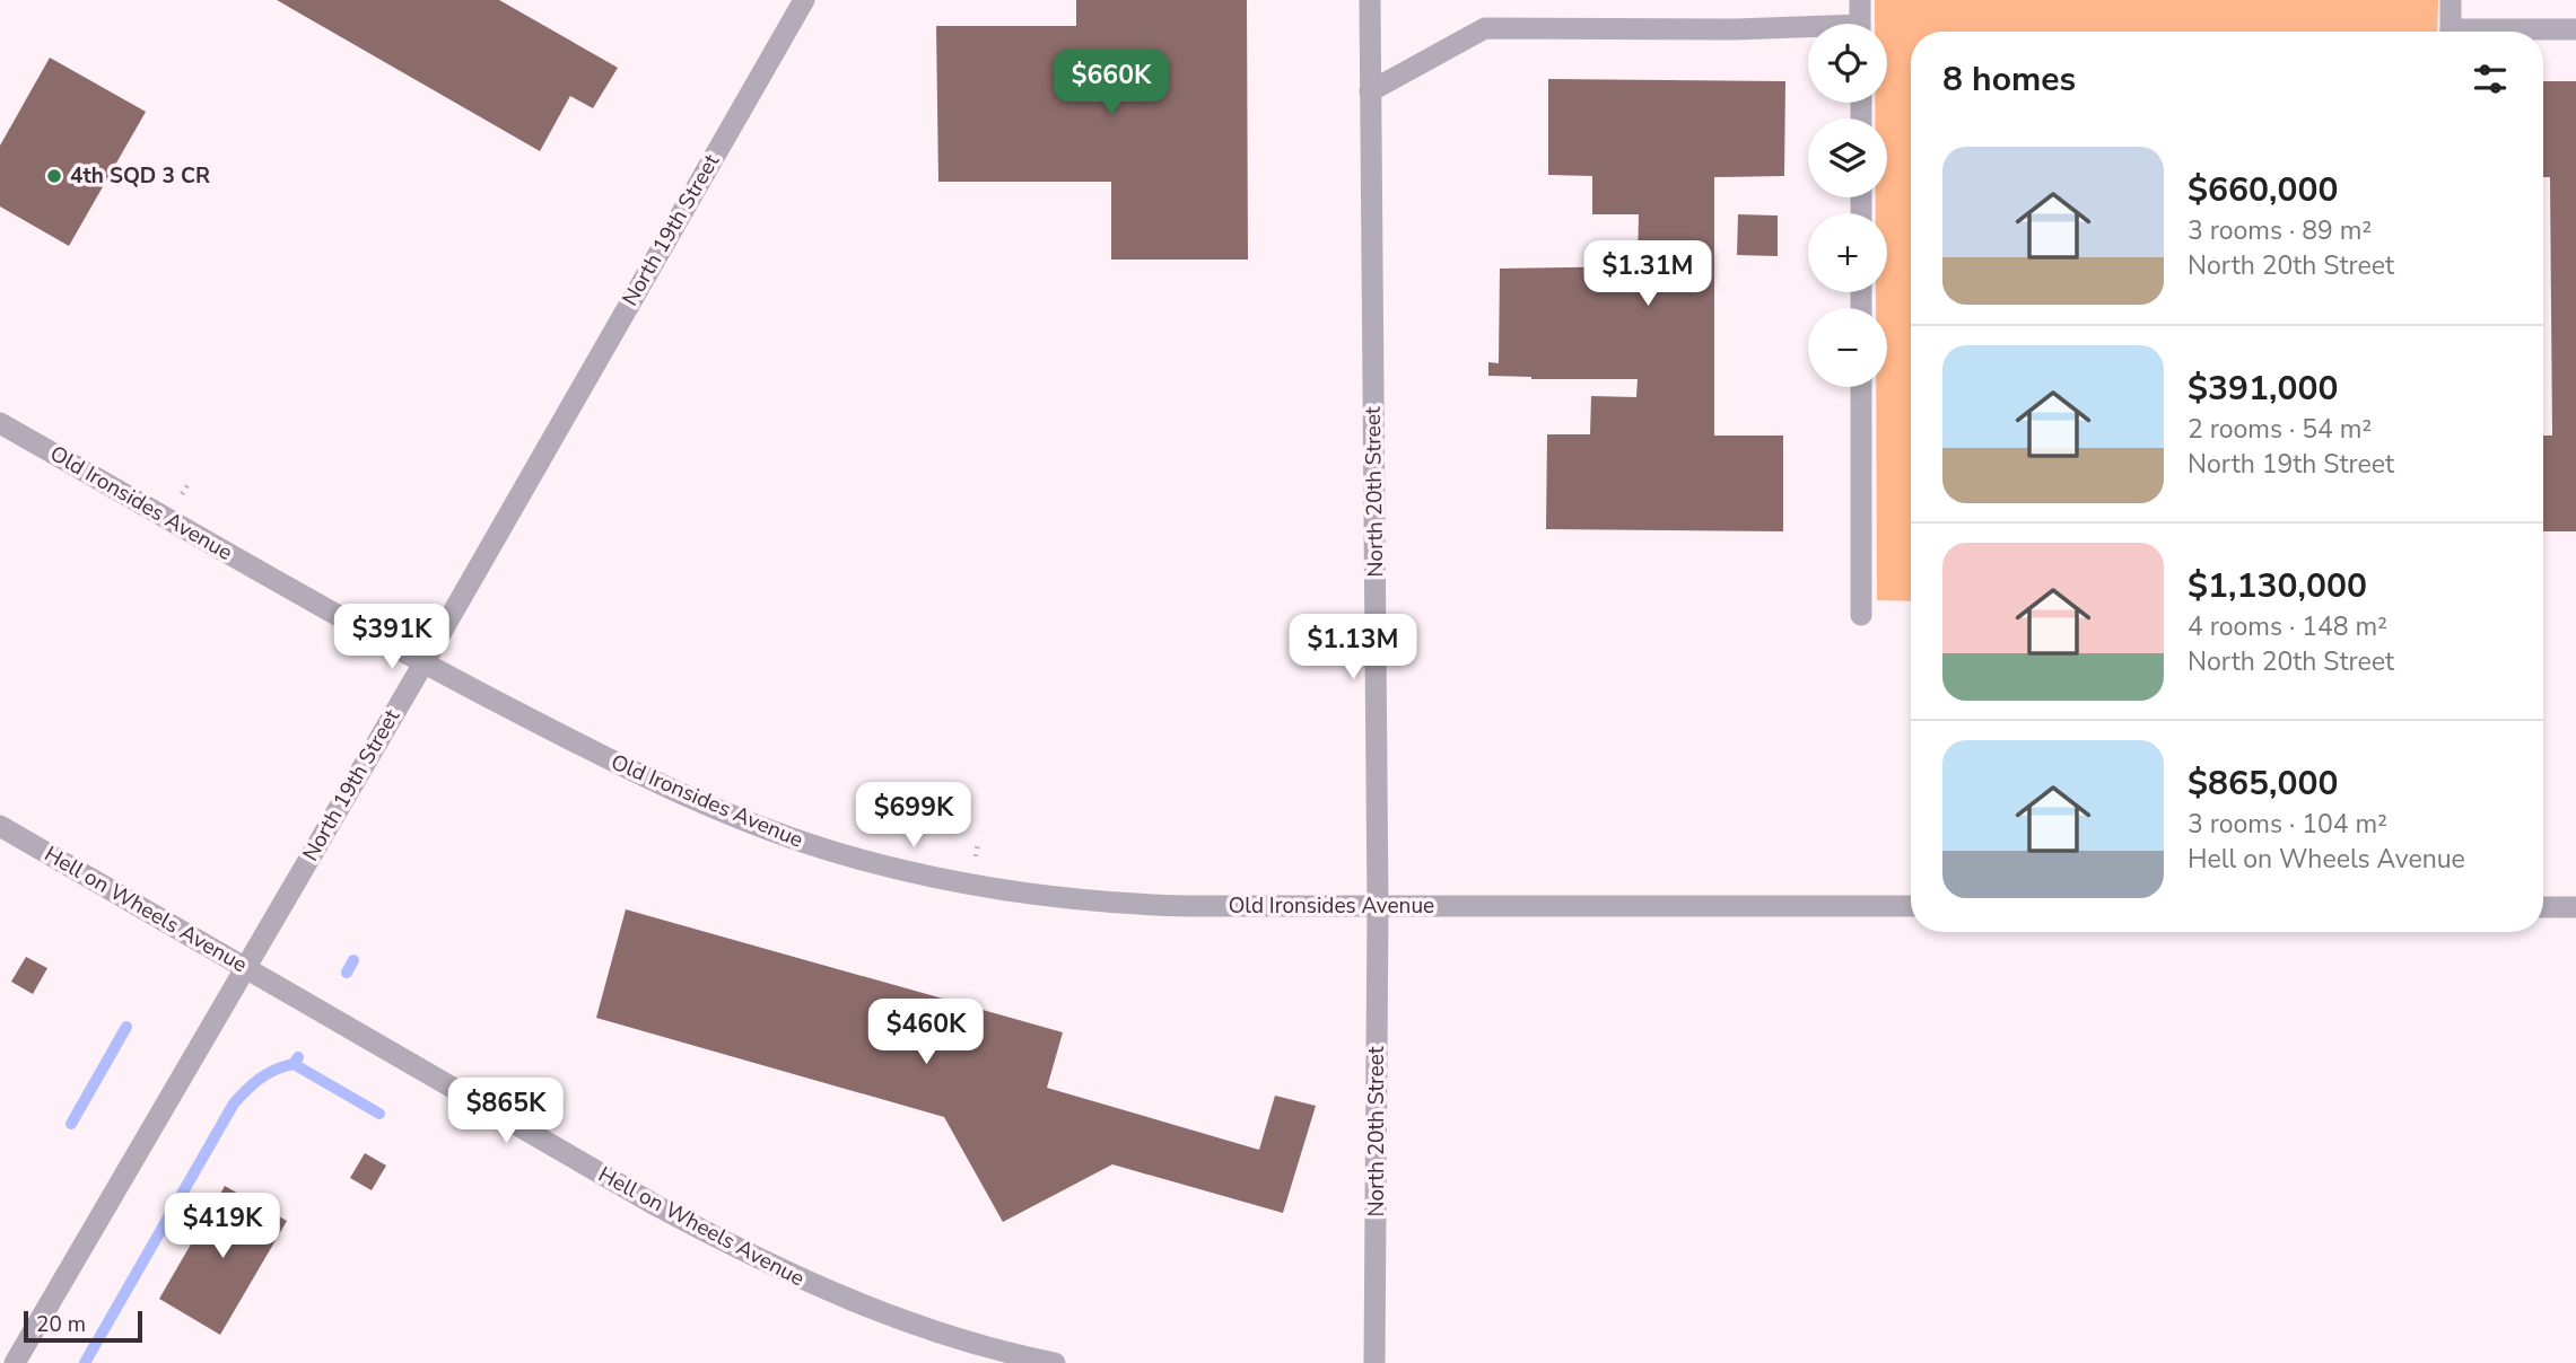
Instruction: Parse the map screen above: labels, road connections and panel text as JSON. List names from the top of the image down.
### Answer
{
  "streets": {
    "street": [
      "North 19th Street",
      "North 20th Street",
      "Old Ironsides Avenue",
      "Hell on Wheels Avenue"
    ]
  },
  "crossings": [
    ["North 19th Street", "Old Ironsides Avenue"],
    ["North 19th Street", "Hell on Wheels Avenue"],
    ["North 20th Street", "Old Ironsides Avenue"]
  ],
  "places": ["4th SQD 3 CR"],
  "scale_bar": "20 m",
  "page": {
    "map_buttons": ["+", "−"],
    "heading": "8 homes",
    "price": [
      "$660K",
      "$1.31M",
      "$391K",
      "$1.13M",
      "$699K",
      "$460K",
      "$865K",
      "$419K"
    ],
    "list": [
      {
        "name": "$660,000",
        "note": "3 rooms · 89 m² · North 20th Street"
      },
      {
        "name": "$391,000",
        "note": "2 rooms · 54 m² · North 19th Street"
      },
      {
        "name": "$1,130,000",
        "note": "4 rooms · 148 m² · North 20th Street"
      },
      {
        "name": "$865,000",
        "note": "3 rooms · 104 m² · Hell on Wheels Avenue"
      }
    ],
    "scale": "20 m"
  }
}
